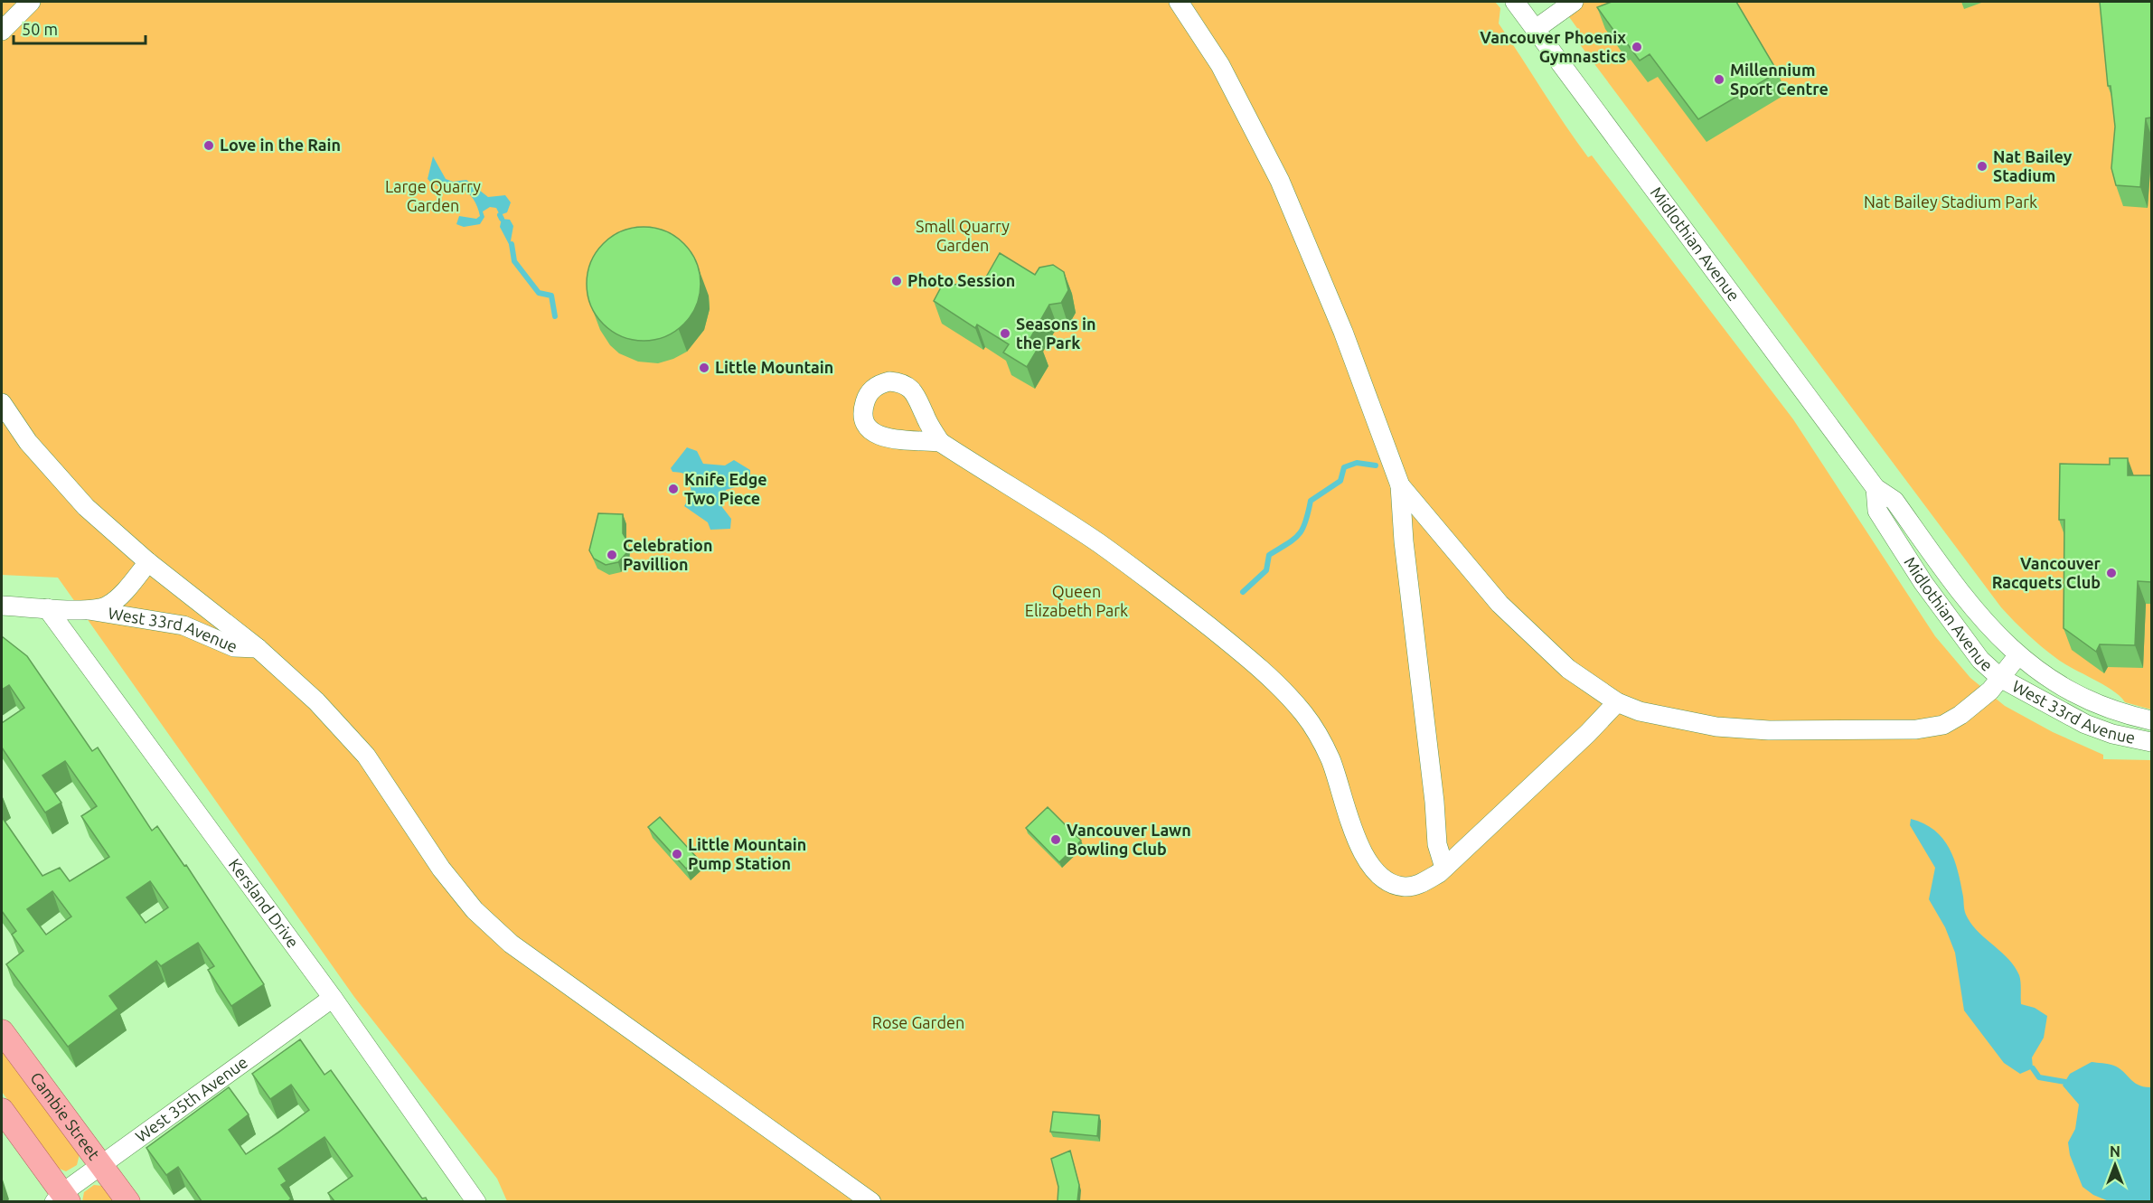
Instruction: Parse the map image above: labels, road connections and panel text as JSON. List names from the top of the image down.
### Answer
{
  "streets": {
    "main road": ["Cambie Street"],
    "street": [
      "Midlothian Avenue",
      "West 33rd Avenue",
      "Kersland Drive",
      "West 35th Avenue"
    ]
  },
  "crossings": [
    ["Midlothian Avenue", "West 33rd Avenue"],
    ["West 33rd Avenue", "Kersland Drive"],
    ["Kersland Drive", "West 35th Avenue"],
    ["West 35th Avenue", "Cambie Street"]
  ],
  "parks": [
    "Large Quarry Garden",
    "Nat Bailey Stadium Park",
    "Small Quarry Garden",
    "Queen Elizabeth Park",
    "Rose Garden"
  ],
  "places": [
    "Vancouver Phoenix Gymnastics",
    "Millennium Sport Centre",
    "Love in the Rain",
    "Nat Bailey Stadium",
    "Photo Session",
    "Seasons in the Park",
    "Little Mountain",
    "Knife Edge Two Piece",
    "Celebration Pavillion",
    "Vancouver Racquets Club",
    "Vancouver Lawn Bowling Club",
    "Little Mountain Pump Station"
  ],
  "scale_bar": "50 m",
  "north": "top"
}
